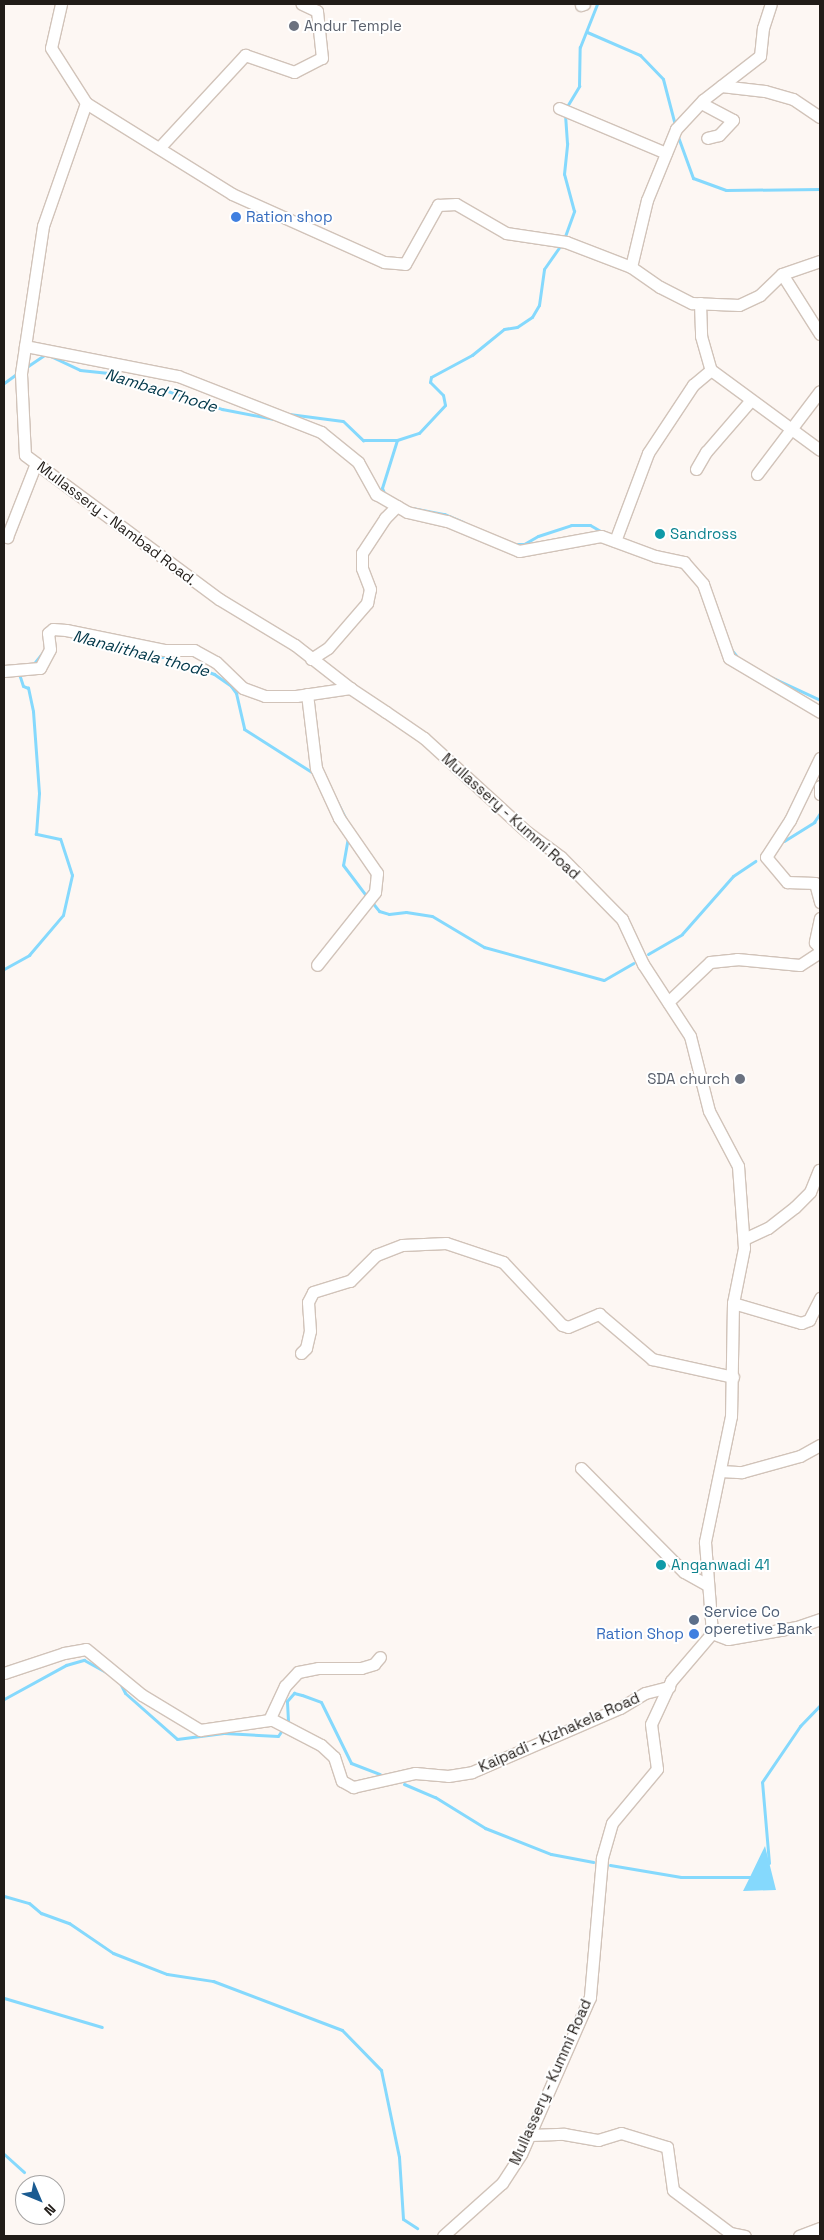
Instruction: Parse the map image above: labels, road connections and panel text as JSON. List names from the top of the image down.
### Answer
{
  "streets": {
    "street": ["Mullassery - Nambad Road.", "Mullassery - Kummi Road", "Kaipadi - Kizhakela Road"]
  },
  "crossings": [
    ["Mullassery - Nambad Road.", "Mullassery - Kummi Road"],
    ["Mullassery - Kummi Road", "Kaipadi - Kizhakela Road"]
  ],
  "water": ["Nambad Thode", "Manalithala thode"],
  "places": [
    "Andur Temple",
    "Ration shop",
    "Sandross",
    "SDA church",
    "Anganwadi 41",
    "Service Co operetive Bank",
    "Ration Shop"
  ],
  "north": "bottom right"
}
